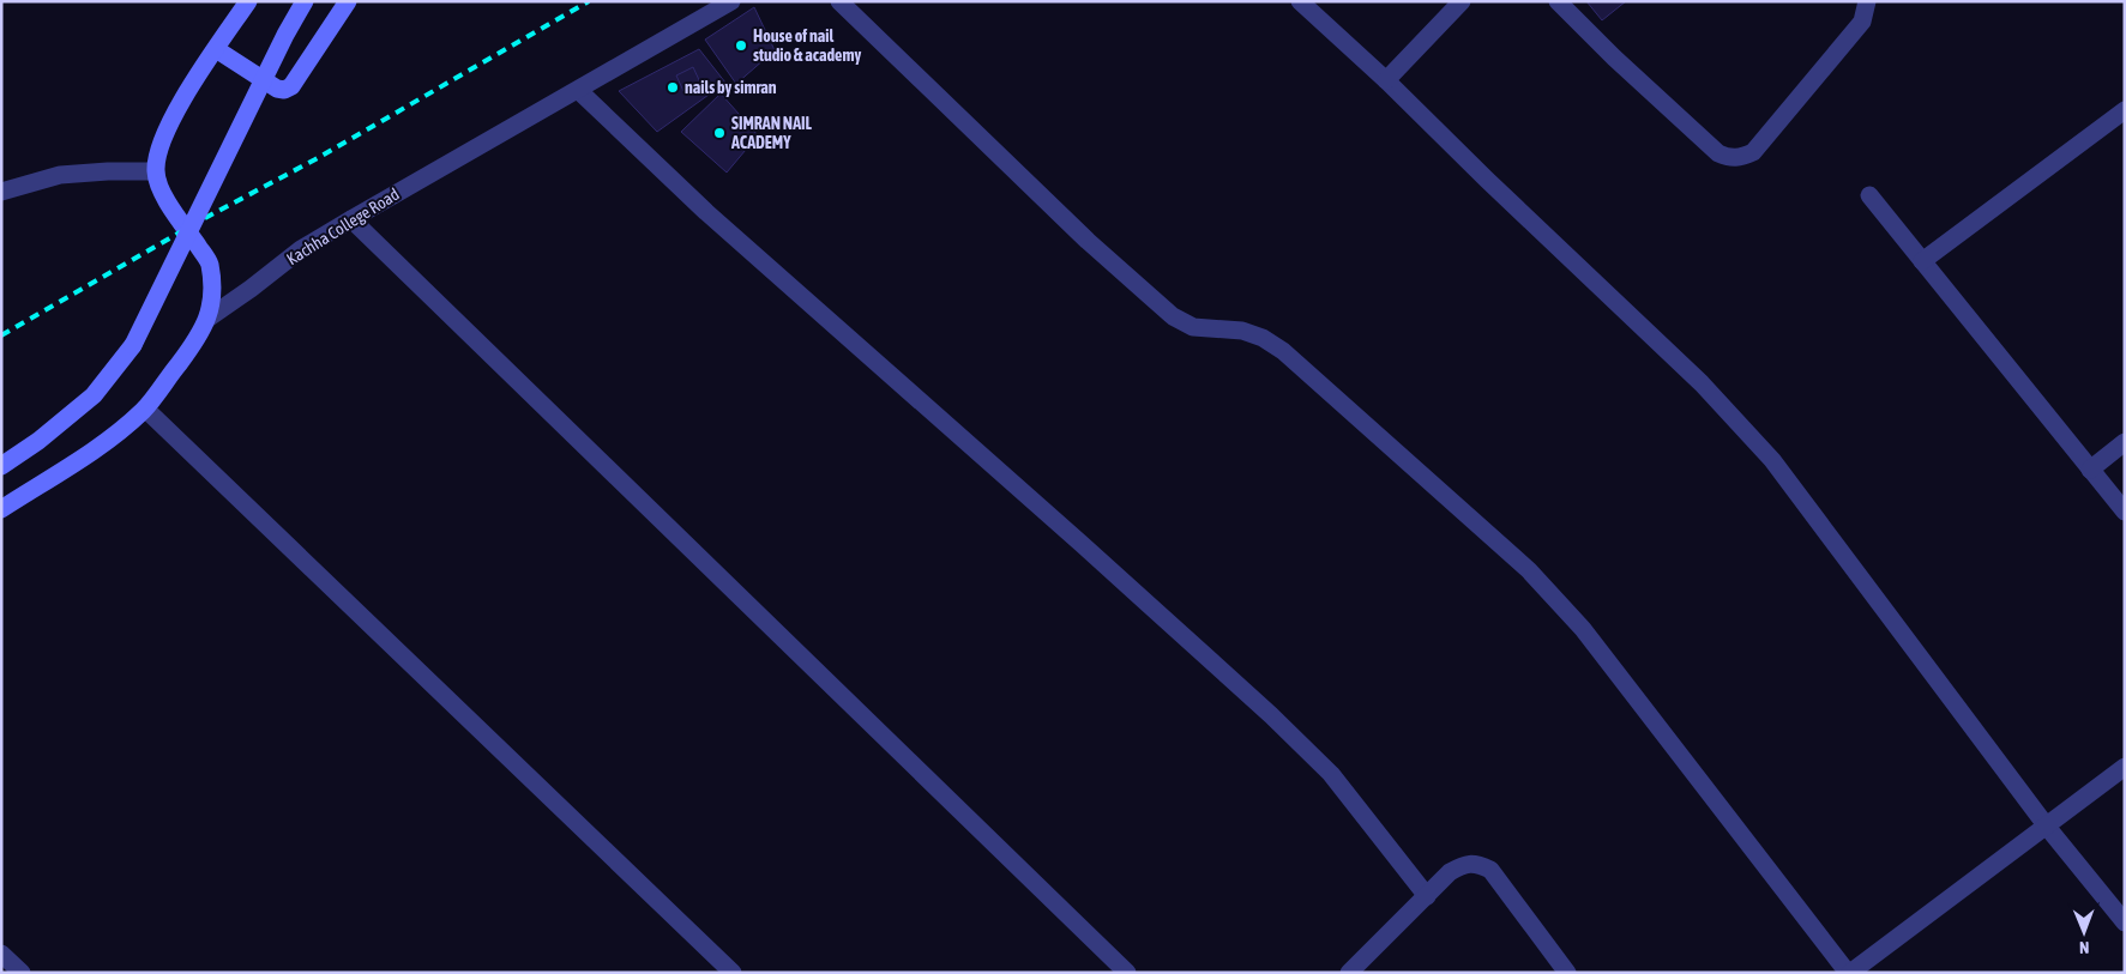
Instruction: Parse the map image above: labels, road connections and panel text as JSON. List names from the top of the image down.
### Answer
{
  "streets": {
    "street": ["Kachha College Road"]
  },
  "places": ["House of nail studio & academy", "nails by simran", "SIMRAN NAIL ACADEMY"],
  "north": "bottom"
}
